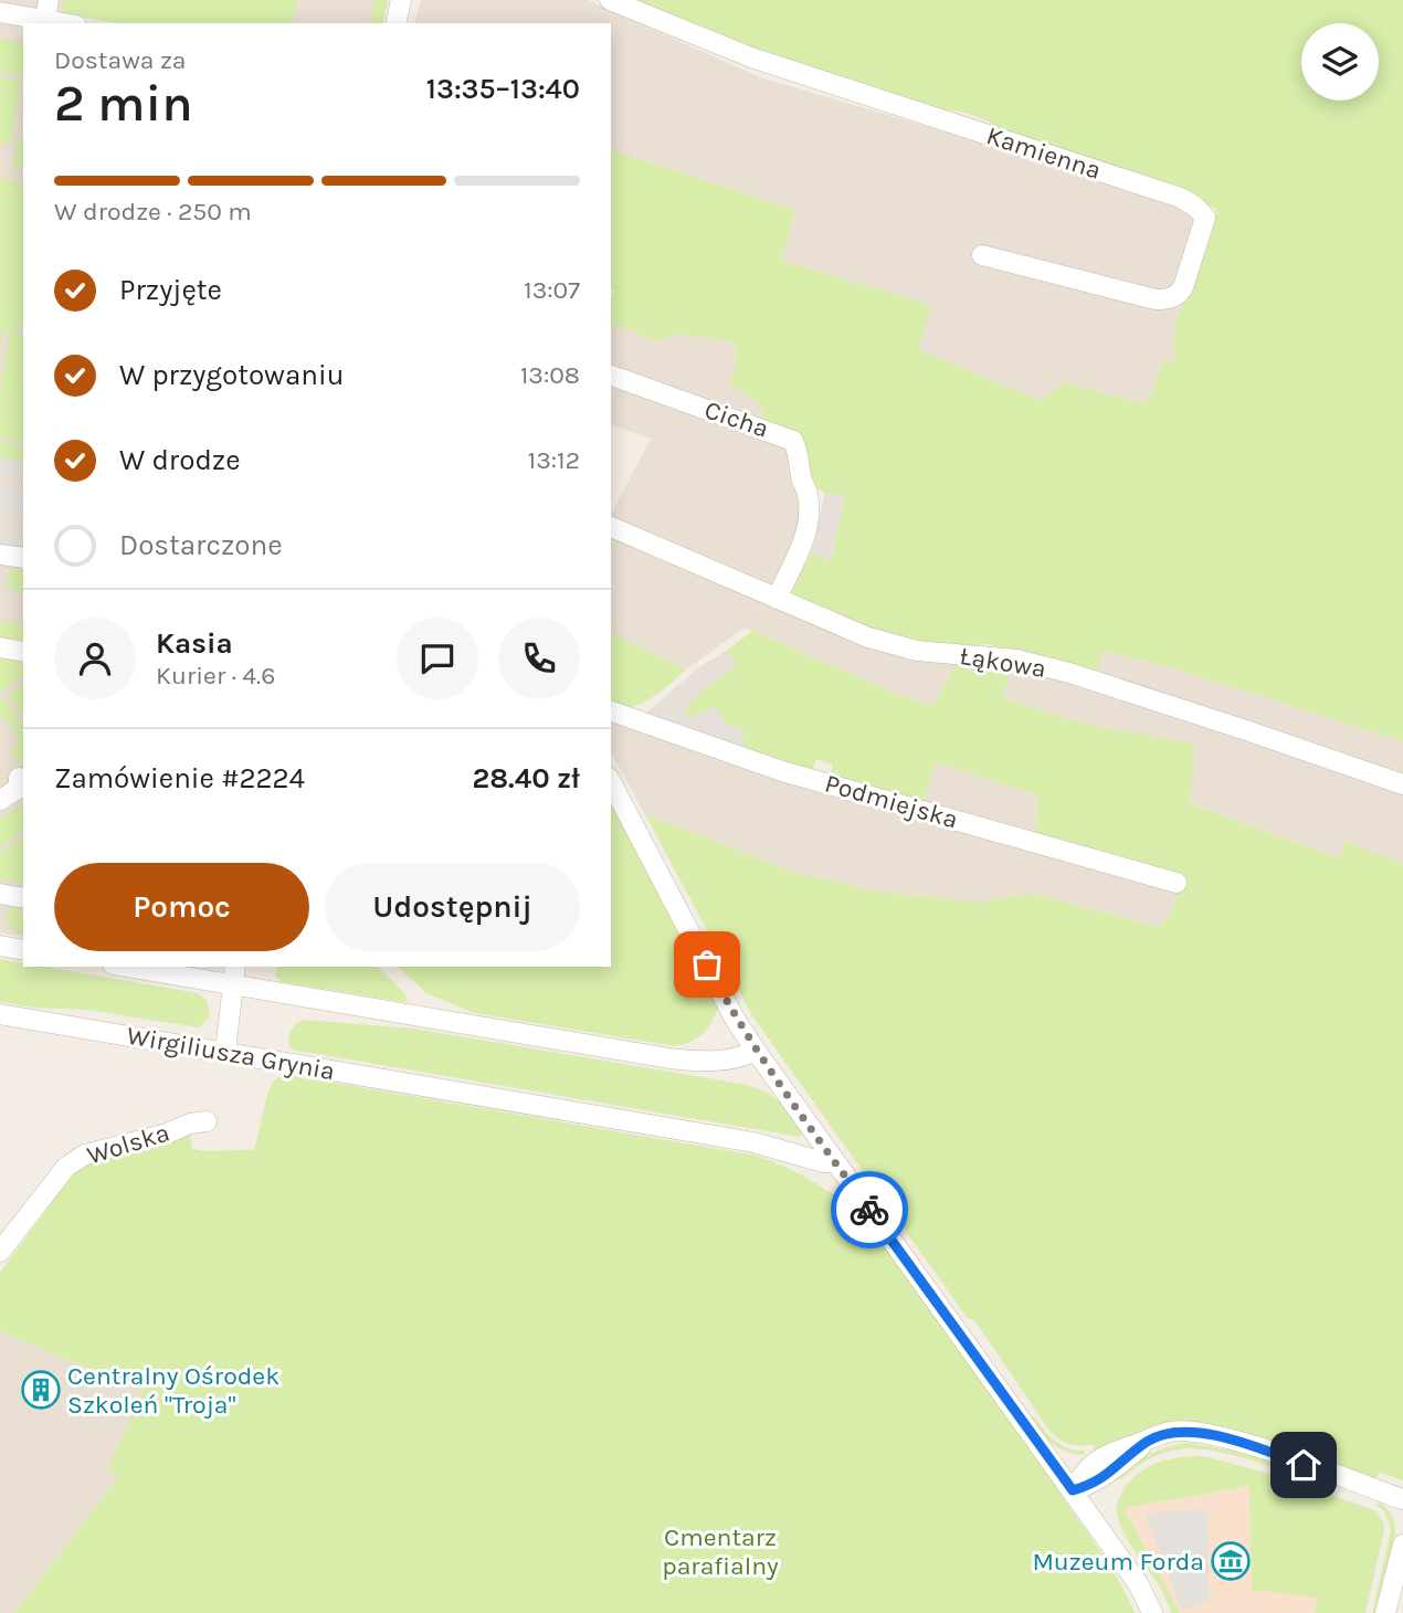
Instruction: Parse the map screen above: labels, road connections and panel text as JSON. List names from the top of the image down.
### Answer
{
  "streets": {
    "street": [
      "Kamienna",
      "Cicha",
      "Łąkowa",
      "Podmiejska",
      "Wirgiliusza Grynia",
      "Wolska"
    ]
  },
  "crossings": [
    ["Cicha", "Łąkowa"]
  ],
  "parks": ["Cmentarz parafialny"],
  "places": {
    "building": ["Centralny Ośrodek Szkoleń \"Troja\""],
    "museum": ["Muzeum Forda"]
  },
  "page": {
    "heading": ["2 min", "Dostawa za", "13:35–13:40"],
    "panel": [
      "Kasia",
      "Kurier · 4.6",
      "Zamówienie #2224",
      "28.40 zł"
    ],
    "bar": "W drodze · 250 m",
    "list": [
      ["Przyjęte", "13:07"],
      ["W przygotowaniu", "13:08"],
      ["W drodze", "13:12"],
      "Dostarczone"
    ],
    "buttons": ["Pomoc", "Udostępnij"]
  }
}
